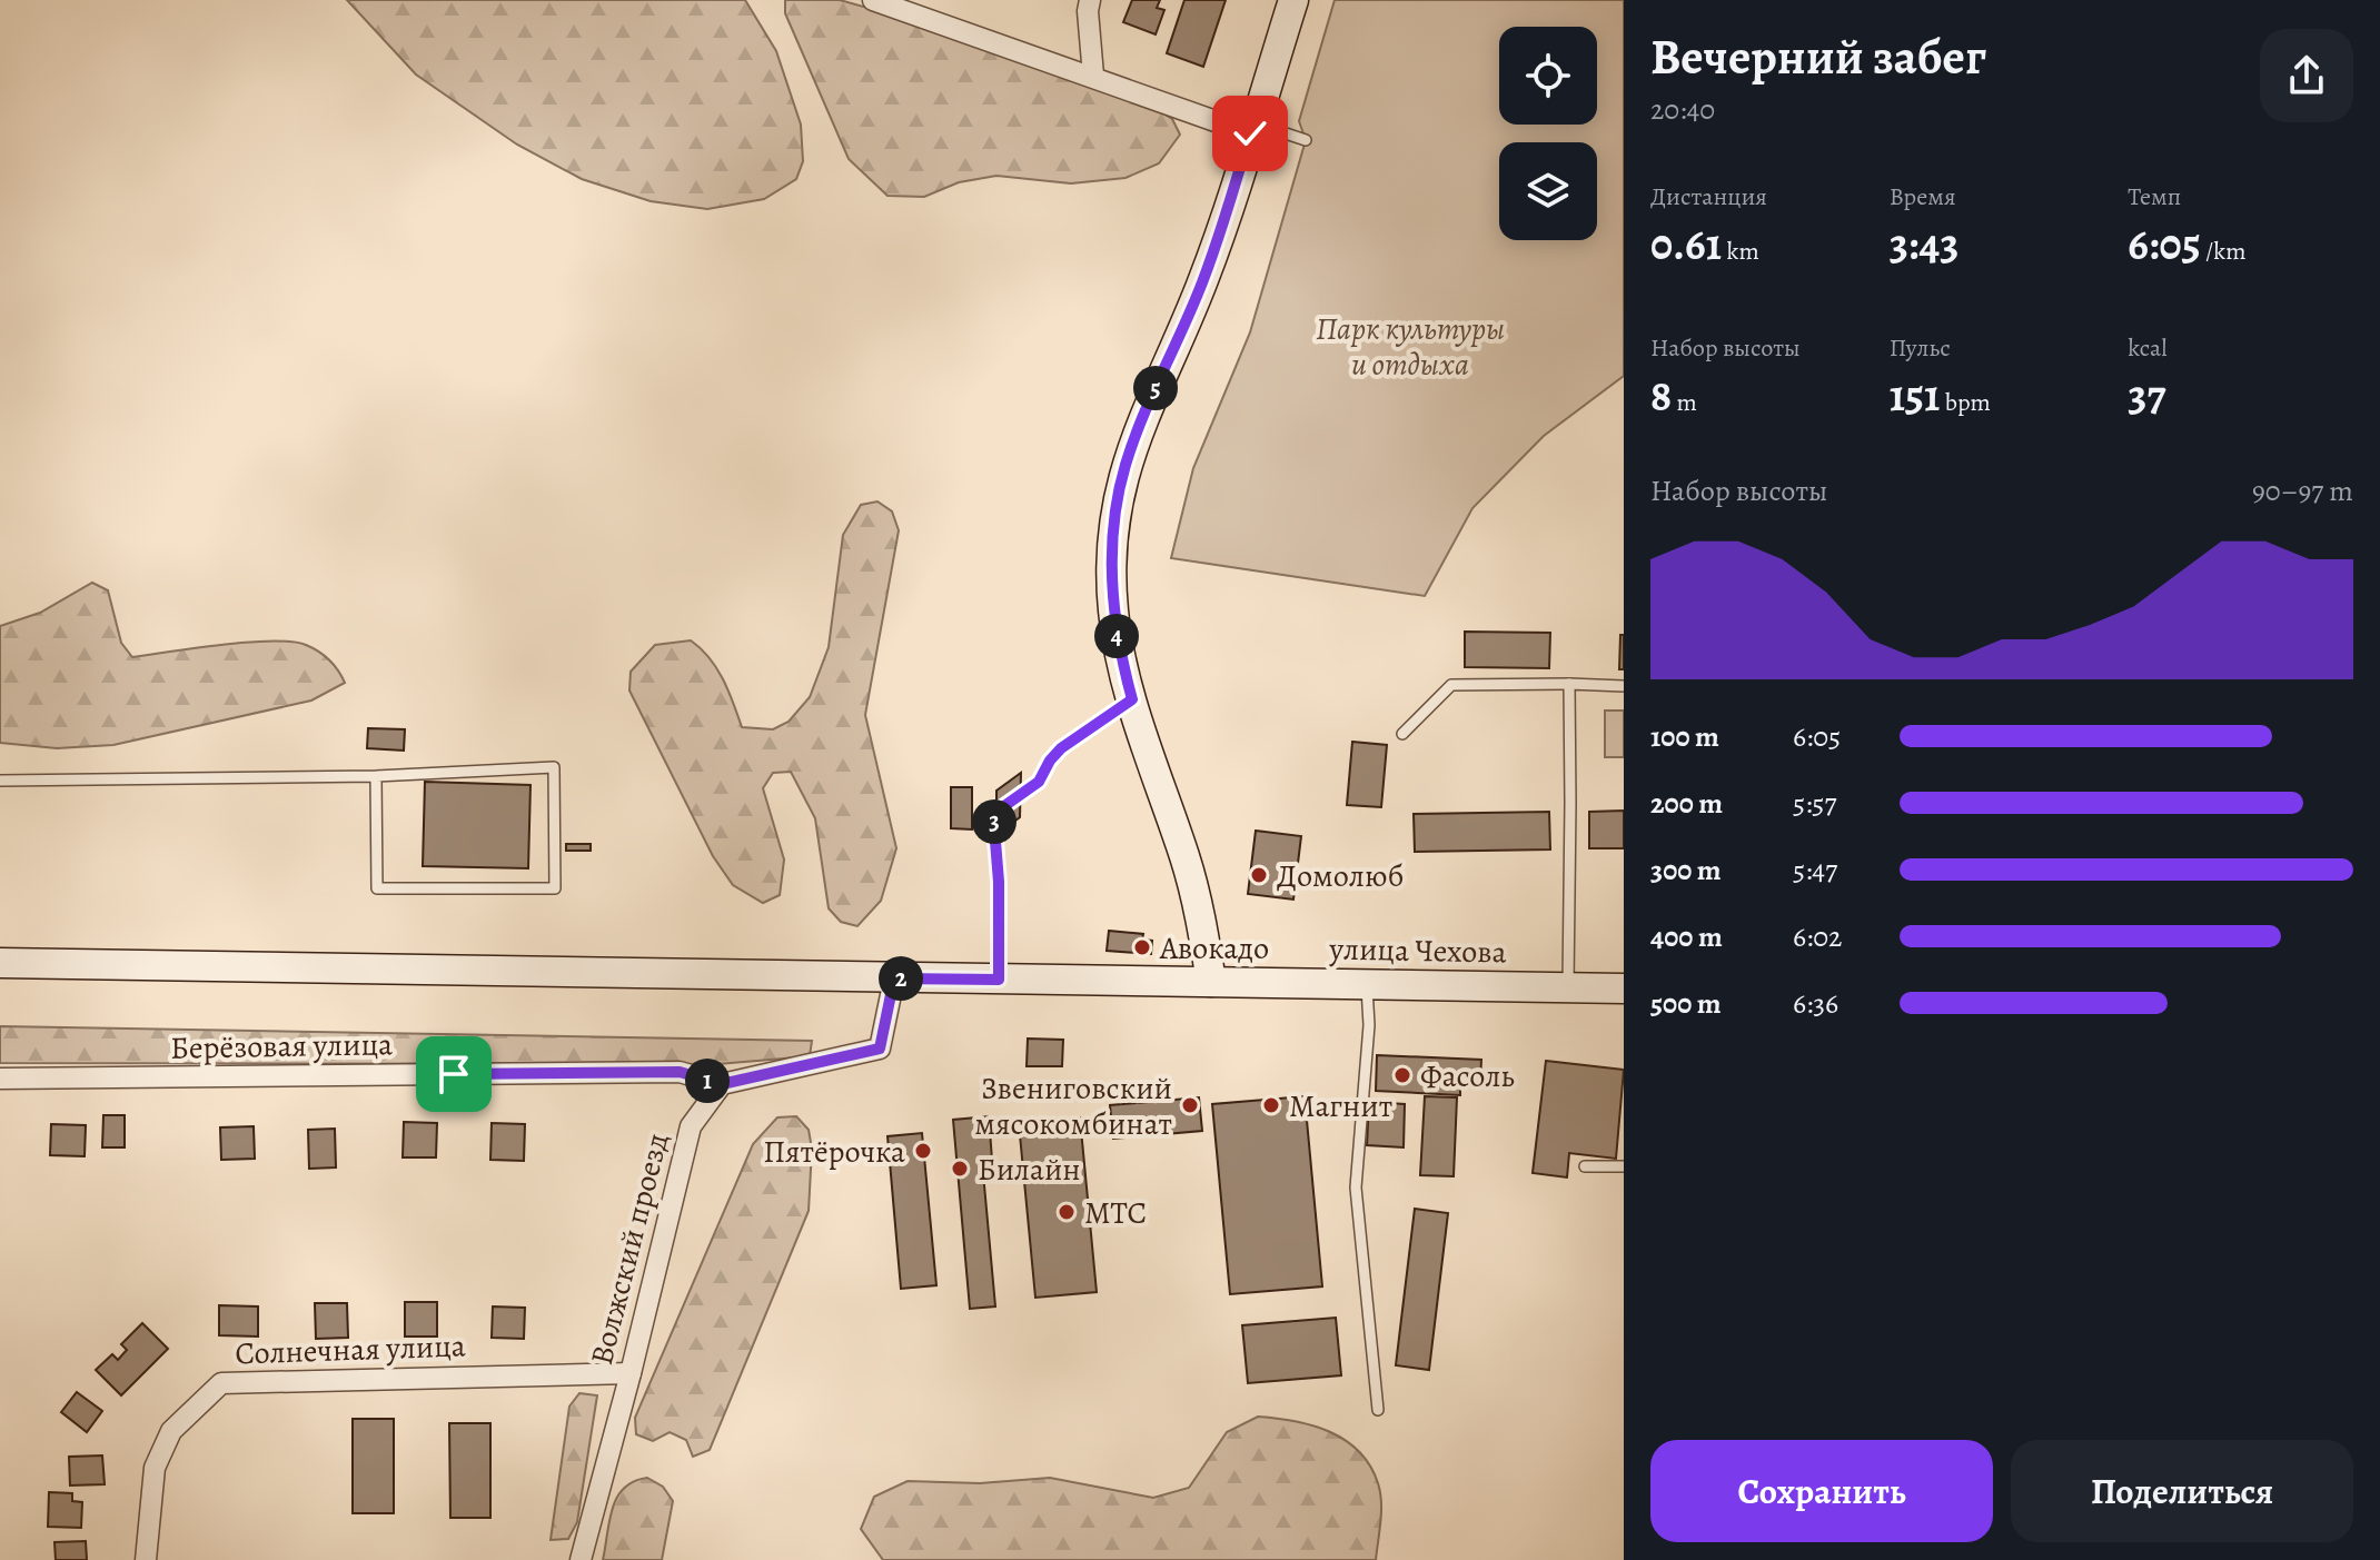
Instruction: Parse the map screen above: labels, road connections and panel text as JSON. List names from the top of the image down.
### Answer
{
  "streets": {
    "street": [
      "улица Чехова",
      "Берёзовая улица",
      "Волжский проезд",
      "Солнечная улица"
    ]
  },
  "crossings": [
    ["Берёзовая улица", "Волжский проезд"],
    ["Волжский проезд", "Солнечная улица"]
  ],
  "parks": ["Парк культуры и отдыха"],
  "places": [
    "Домолюб",
    "Авокадо",
    "Фасоль",
    "Звениговский мясокомбинат",
    "Магнит",
    "Пятёрочка",
    "Билайн",
    "МТС"
  ],
  "page": {
    "heading": ["Вечерний забег", "20:40"],
    "stats": [
      ["Дистанция", "0.61 km"],
      ["Время", "3:43"],
      ["Темп", "6:05 /km"],
      ["Набор высоты", "8 m"],
      ["Пульс", "151 bpm"],
      ["kcal", "37"]
    ],
    "pins": [
      "5",
      "4",
      "3",
      "2",
      "1"
    ],
    "chart": ["Набор высоты", "90–97 m"],
    "list": [
      {
        "name": "100 m",
        "note": "6:05"
      },
      {
        "name": "200 m",
        "note": "5:57"
      },
      {
        "name": "300 m",
        "note": "5:47"
      },
      {
        "name": "400 m",
        "note": "6:02"
      },
      {
        "name": "500 m",
        "note": "6:36"
      }
    ],
    "buttons": ["Сохранить", "Поделиться"]
  }
}
